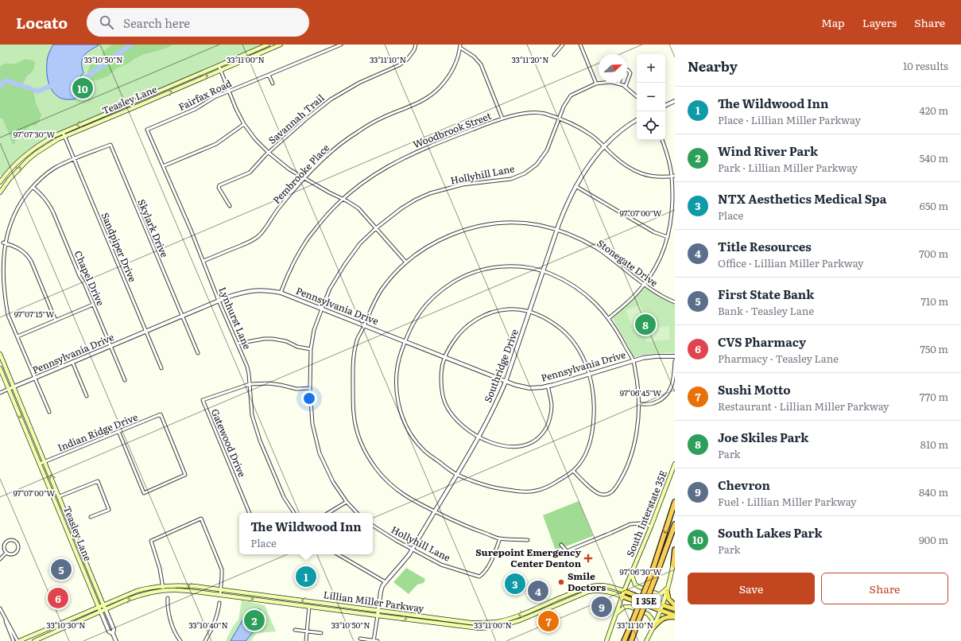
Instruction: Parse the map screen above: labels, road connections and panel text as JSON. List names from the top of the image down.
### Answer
{
  "streets": {
    "highway": ["I 35E"],
    "main road": ["Teasley Lane", "South Interstate 35E", "Lillian Miller Parkway"],
    "street": [
      "Fairfax Road",
      "Savannah Trail",
      "Woodbrook Street",
      "Pembrooke Place",
      "Hollyhill Lane",
      "Skylark Drive",
      "Sandpiper Drive",
      "Stonegate Drive",
      "Chapel Drive",
      "Pennsylvania Drive",
      "Lynhurst Lane",
      "Southridge Drive",
      "Indian Ridge Drive",
      "Gatewood Drive"
    ]
  },
  "crossings": [
    ["Fairfax Road", "Lynhurst Lane"],
    ["Teasley Lane", "Sandpiper Drive"],
    ["Teasley Lane", "Pennsylvania Drive"],
    ["Teasley Lane", "Indian Ridge Drive"],
    ["Teasley Lane", "Lillian Miller Parkway"],
    ["Woodbrook Street", "Hollyhill Lane"],
    ["Woodbrook Street", "Pennsylvania Drive"],
    ["Woodbrook Street", "Southridge Drive"],
    ["Pembrooke Place", "Lynhurst Lane"],
    ["Hollyhill Lane", "Stonegate Drive"],
    ["Hollyhill Lane", "Pennsylvania Drive"],
    ["Hollyhill Lane", "Southridge Drive"],
    ["Skylark Drive", "Sandpiper Drive"],
    ["Skylark Drive", "Pennsylvania Drive"],
    ["Sandpiper Drive", "Pennsylvania Drive"],
    ["Stonegate Drive", "Pennsylvania Drive"],
    ["Stonegate Drive", "Southridge Drive"],
    ["Chapel Drive", "Pennsylvania Drive"],
    ["Pennsylvania Drive", "Lynhurst Lane"],
    ["Pennsylvania Drive", "Southridge Drive"],
    ["Lynhurst Lane", "Gatewood Drive"],
    ["Southridge Drive", "Lillian Miller Parkway"],
    ["South Interstate 35E", "Lillian Miller Parkway"]
  ],
  "places": {
    "health": ["Surepoint Emergency Center Denton"],
    "other": ["Smile Doctors"]
  },
  "north": "top right",
  "page": {
    "header": "Locato",
    "search": "Search here",
    "nav": ["Map", "Layers", "Share"],
    "heading": ["Nearby", "10 results"],
    "map_buttons": ["+", "−"],
    "pins": [
      "10",
      "8",
      "5",
      "1",
      "3",
      "4",
      "6",
      "9",
      "2",
      "7"
    ],
    "list": [
      {
        "mark": "1",
        "name": "The Wildwood Inn",
        "note": "Place · Lillian Miller Parkway",
        "value": "420 m"
      },
      {
        "mark": "2",
        "name": "Wind River Park",
        "note": "Park · Lillian Miller Parkway",
        "value": "540 m"
      },
      {
        "mark": "3",
        "name": "NTX Aesthetics Medical Spa",
        "note": "Place",
        "value": "650 m"
      },
      {
        "mark": "4",
        "name": "Title Resources",
        "note": "Office · Lillian Miller Parkway",
        "value": "700 m"
      },
      {
        "mark": "5",
        "name": "First State Bank",
        "note": "Bank · Teasley Lane",
        "value": "710 m"
      },
      {
        "mark": "6",
        "name": "CVS Pharmacy",
        "note": "Pharmacy · Teasley Lane",
        "value": "750 m"
      },
      {
        "mark": "7",
        "name": "Sushi Motto",
        "note": "Restaurant · Lillian Miller Parkway",
        "value": "770 m"
      },
      {
        "mark": "8",
        "name": "Joe Skiles Park",
        "note": "Park",
        "value": "810 m"
      },
      {
        "mark": "9",
        "name": "Chevron",
        "note": "Fuel · Lillian Miller Parkway",
        "value": "840 m"
      },
      {
        "mark": "10",
        "name": "South Lakes Park",
        "note": "Park",
        "value": "900 m"
      }
    ],
    "popup": ["The Wildwood Inn", "Place"],
    "buttons": ["Save", "Share"]
  },
  "coordinates": [
    "33°10'50\"N",
    "33°11'00\"N",
    "33°11'10\"N",
    "33°11'20\"N",
    "97°07'30\"W",
    "97°07'00\"W",
    "97°07'15\"W",
    "97°06'45\"W",
    "97°06'30\"W",
    "33°10'30\"N",
    "33°10'40\"N"
  ]
}
